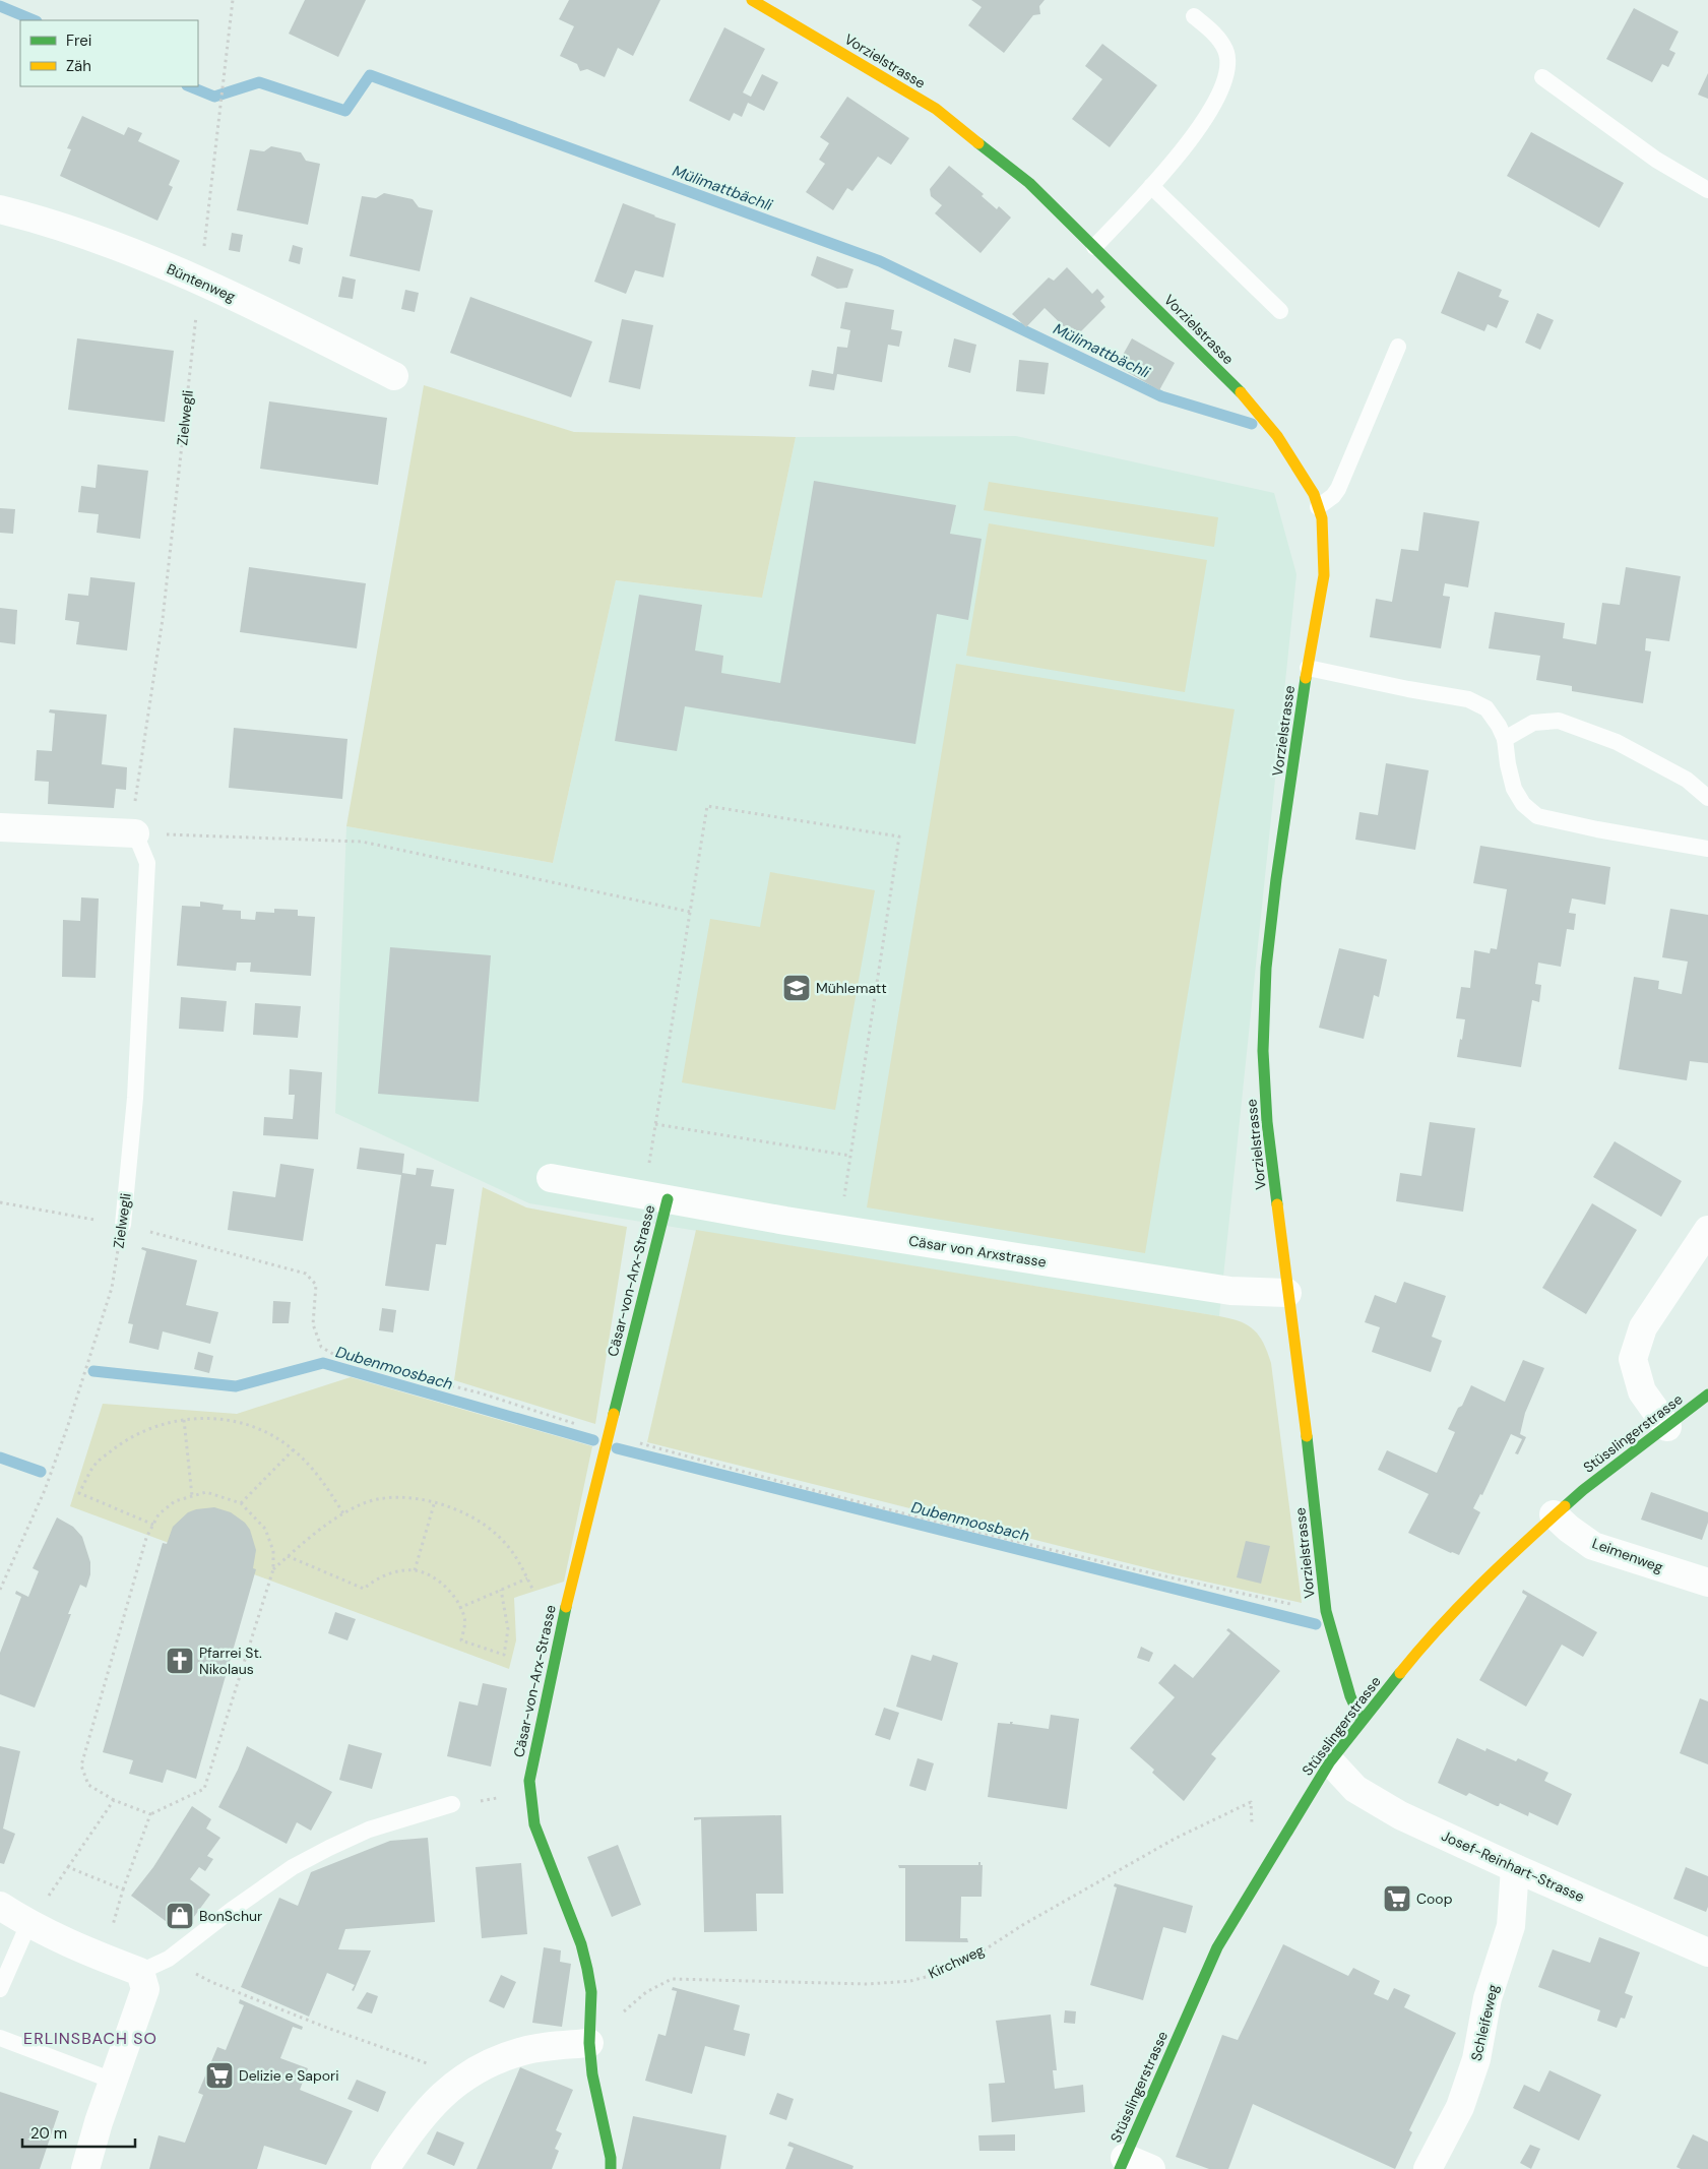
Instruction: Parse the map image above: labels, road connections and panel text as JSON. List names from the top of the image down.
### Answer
{
  "streets": {
    "street": [
      "Vorzielstrasse",
      "Büntenweg",
      "Cäsar von Arxstrasse",
      "Cäsar-von-Arx-Strasse",
      "Stüsslingerstrasse",
      "Leimenweg",
      "Josef-Reinhart-Strasse",
      "Schleifeweg"
    ],
    "lane": ["Zielwegli"],
    "path": ["Kirchweg"]
  },
  "crossings": [
    ["Vorzielstrasse", "Cäsar von Arxstrasse"],
    ["Vorzielstrasse", "Stüsslingerstrasse"],
    ["Büntenweg", "Zielwegli"],
    ["Cäsar von Arxstrasse", "Cäsar-von-Arx-Strasse"],
    ["Cäsar-von-Arx-Strasse", "Kirchweg"],
    ["Stüsslingerstrasse", "Leimenweg"],
    ["Stüsslingerstrasse", "Josef-Reinhart-Strasse"],
    ["Stüsslingerstrasse", "Kirchweg"],
    ["Josef-Reinhart-Strasse", "Schleifeweg"]
  ],
  "districts": ["ERLINSBACH SO"],
  "water": ["Mülimattbächli", "Dubenmoosbach"],
  "places": {
    "school or university": ["Mühlematt"],
    "church": ["Pfarrei St. Nikolaus"],
    "supermarket": ["Coop", "Delizie e Sapori"],
    "shop": ["BonSchur"]
  },
  "legend": ["Frei", "Zäh"],
  "scale_bar": "20 m"
}
